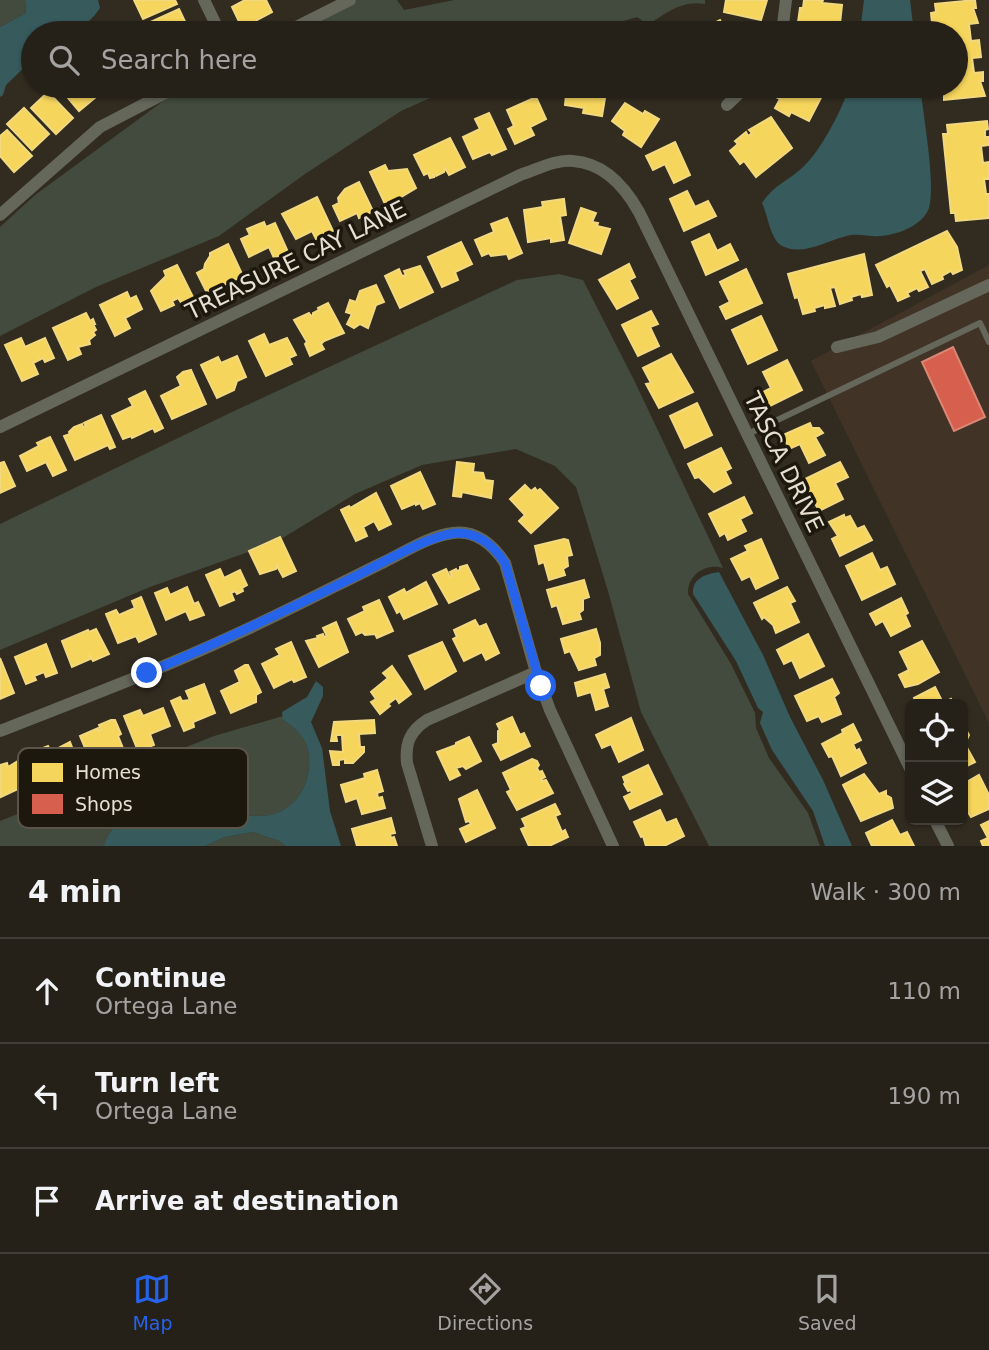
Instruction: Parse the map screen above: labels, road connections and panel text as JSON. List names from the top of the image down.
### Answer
{
  "streets": {
    "street": ["TREASURE CAY LANE", "TASCA DRIVE"]
  },
  "crossings": [
    ["TREASURE CAY LANE", "TASCA DRIVE"]
  ],
  "legend": ["Homes", "Shops"],
  "page": {
    "search": "Search here",
    "heading": ["4 min", "Walk · 300 m"],
    "list": [
      ["Continue", "Ortega Lane", "110 m"],
      ["Turn left", "Ortega Lane", "190 m"],
      "Arrive at destination"
    ],
    "nav": ["Map", "Directions", "Saved"]
  }
}
